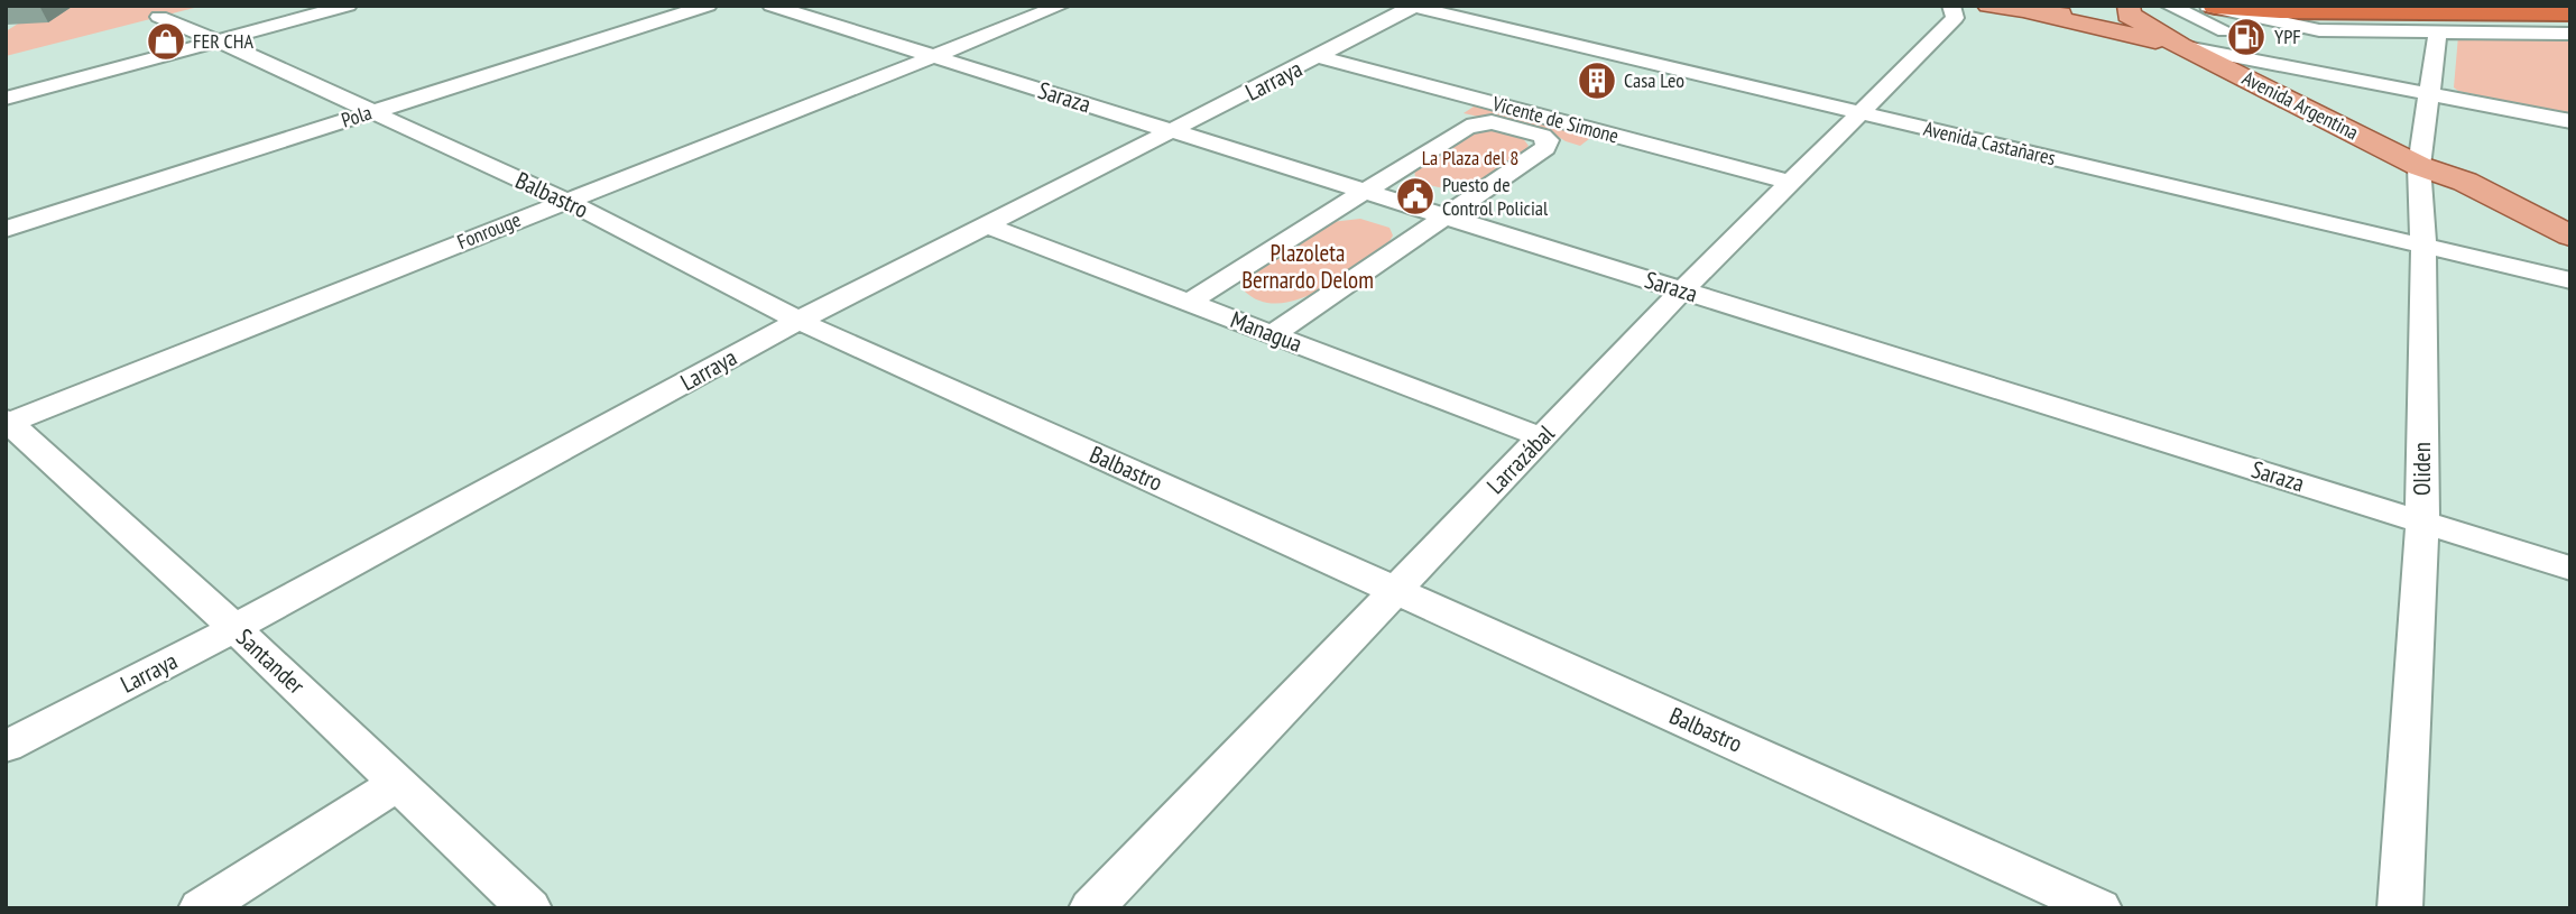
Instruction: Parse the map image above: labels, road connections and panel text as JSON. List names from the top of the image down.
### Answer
{
  "streets": {
    "main road": ["Avenida Argentina"],
    "street": [
      "Larraya",
      "Saraza",
      "Pola",
      "Vicente de Simone",
      "Avenida Castañares",
      "Balbastro",
      "Fonrouge",
      "Managua",
      "Larrazábal",
      "Oliden",
      "Santander"
    ]
  },
  "crossings": [
    ["Larraya", "Saraza"],
    ["Larraya", "Vicente de Simone"],
    ["Larraya", "Avenida Castañares"],
    ["Larraya", "Balbastro"],
    ["Larraya", "Managua"],
    ["Larraya", "Santander"],
    ["Saraza", "Vicente de Simone"],
    ["Saraza", "Fonrouge"],
    ["Saraza", "Larrazábal"],
    ["Saraza", "Oliden"],
    ["Avenida Argentina", "Oliden"],
    ["Pola", "Balbastro"],
    ["Vicente de Simone", "Larrazábal"],
    ["Avenida Castañares", "Larrazábal"],
    ["Avenida Castañares", "Oliden"],
    ["Balbastro", "Fonrouge"],
    ["Balbastro", "Larrazábal"],
    ["Fonrouge", "Santander"],
    ["Managua", "Larrazábal"]
  ],
  "parks": ["La Plaza del 8", "Plazoleta Bernardo Delom"],
  "places": {
    "fuel station": ["YPF"],
    "shop": ["FER CHA"],
    "building": ["Casa Leo"],
    "public building": ["Puesto de Control Policial"]
  }
}
